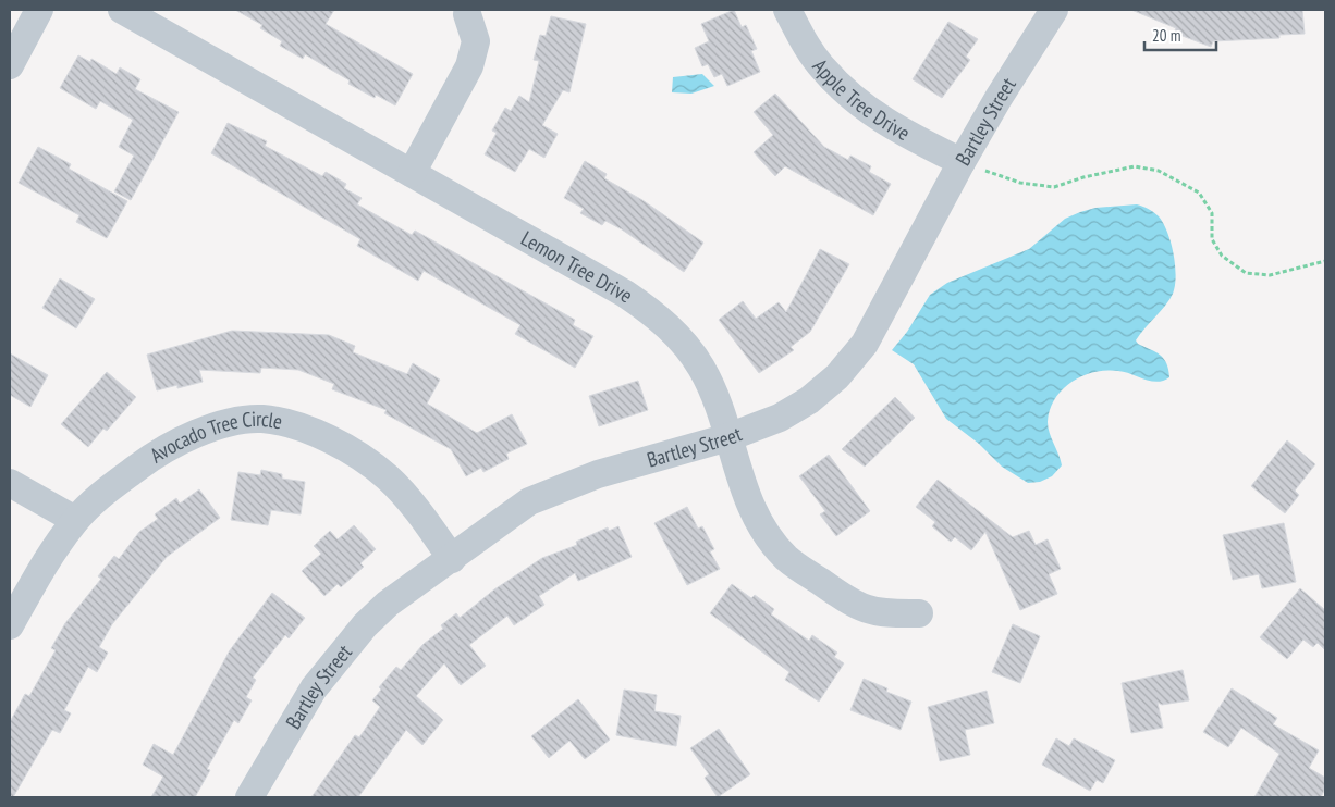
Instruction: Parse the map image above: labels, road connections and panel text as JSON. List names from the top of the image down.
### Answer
{
  "streets": {
    "street": [
      "Apple Tree Drive",
      "Bartley Street",
      "Lemon Tree Drive",
      "Avocado Tree Circle"
    ]
  },
  "crossings": [
    ["Apple Tree Drive", "Bartley Street"],
    ["Bartley Street", "Lemon Tree Drive"],
    ["Bartley Street", "Avocado Tree Circle"]
  ],
  "scale_bar": "20 m"
}
